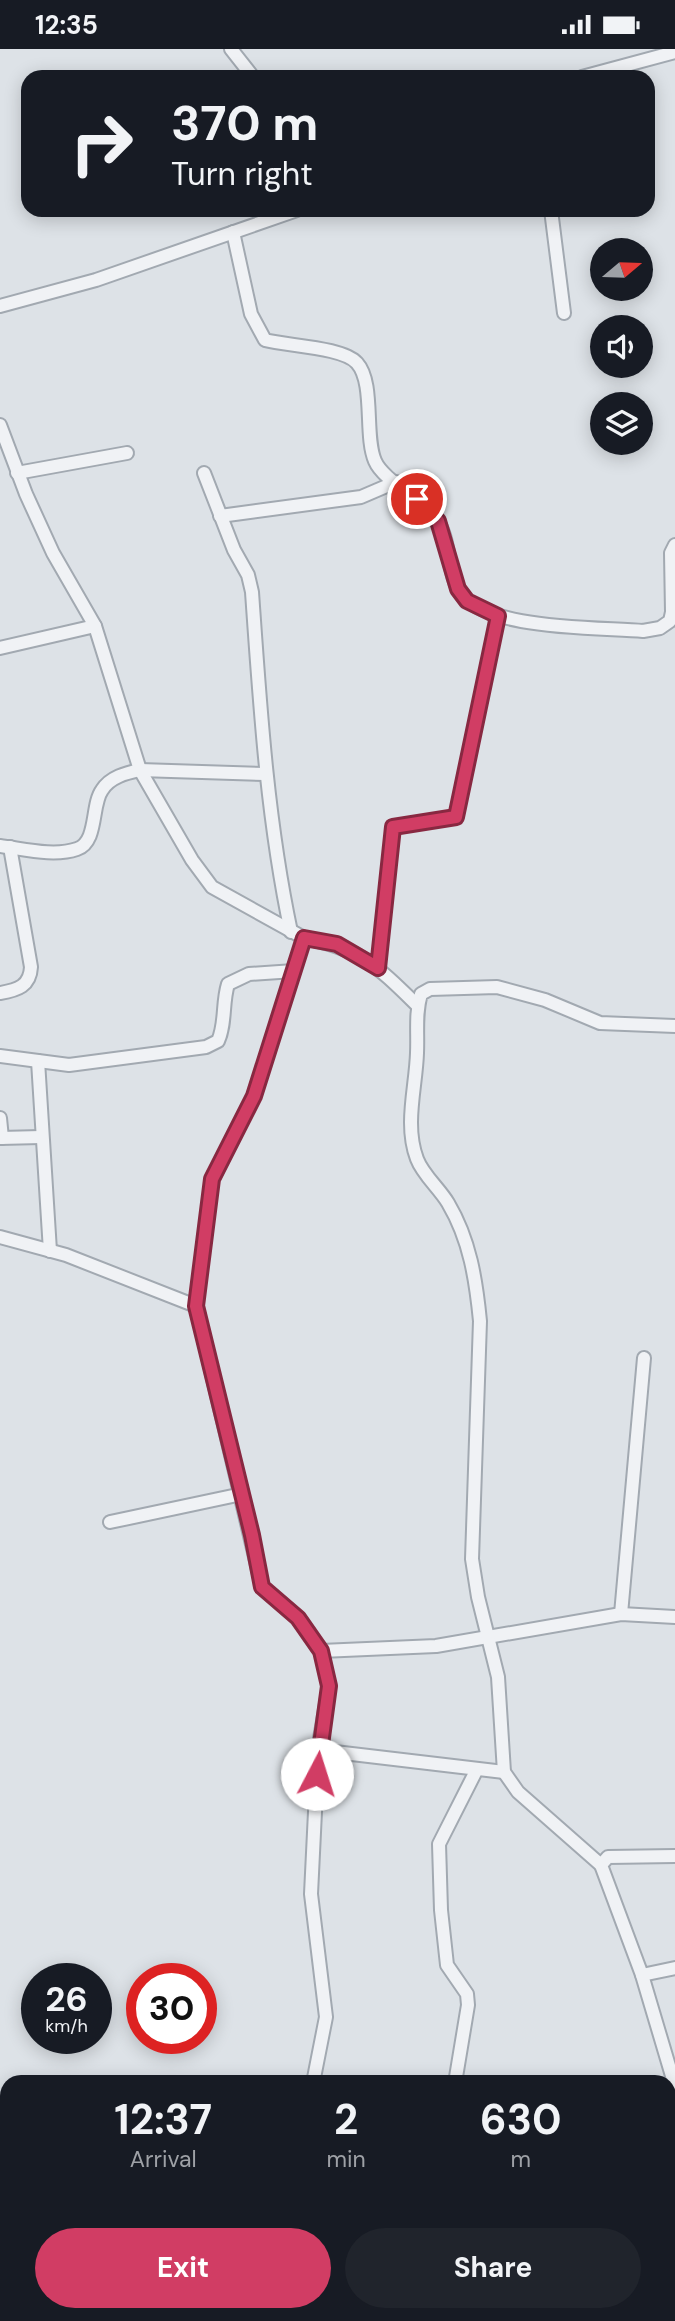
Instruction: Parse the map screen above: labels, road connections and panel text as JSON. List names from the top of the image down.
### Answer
{
  "north": "right",
  "page": {
    "status": "12:35",
    "turn": ["370 m", "Turn right"],
    "speed": "26 km/h",
    "limit": "30",
    "eta": [
      "12:37",
      "Arrival",
      "2",
      "min",
      "630",
      "m"
    ],
    "buttons": ["Exit", "Share"]
  }
}
